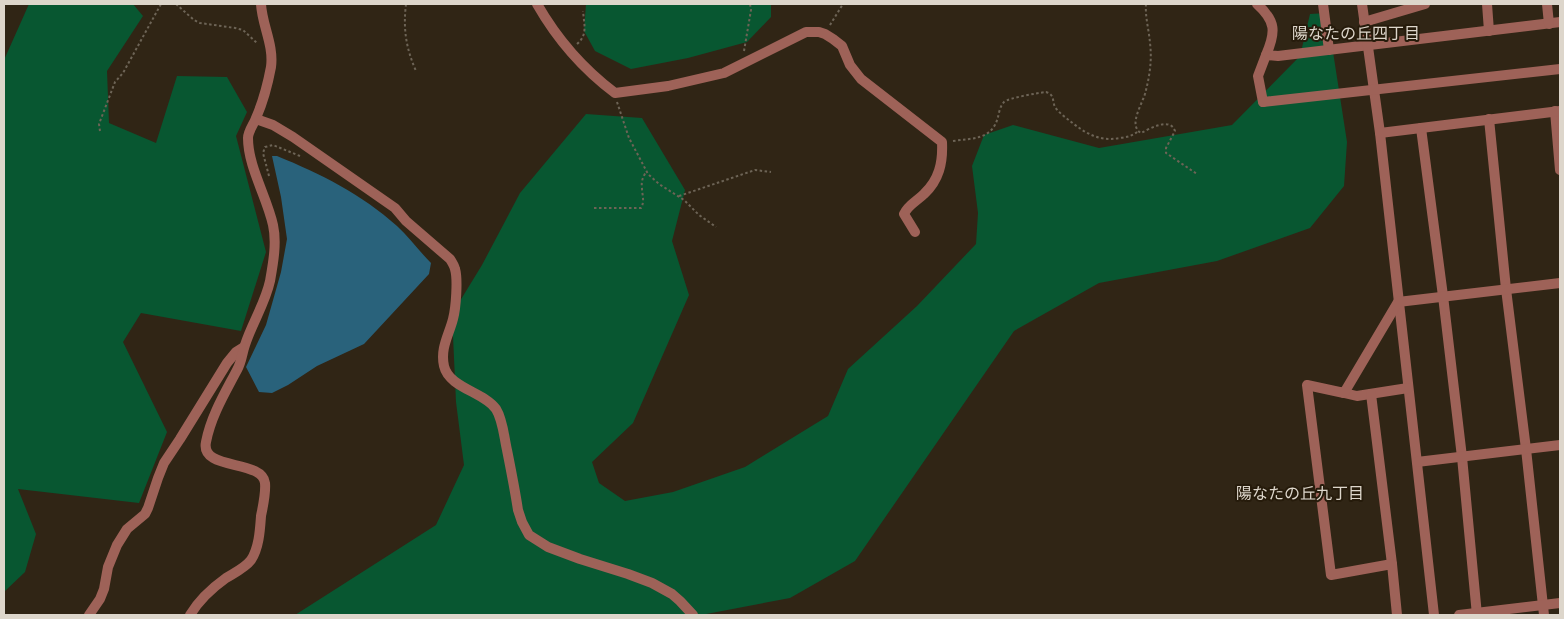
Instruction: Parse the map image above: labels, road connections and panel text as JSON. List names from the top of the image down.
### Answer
{
  "districts": ["陽なたの丘四丁目", "陽なたの丘九丁目"]
}
